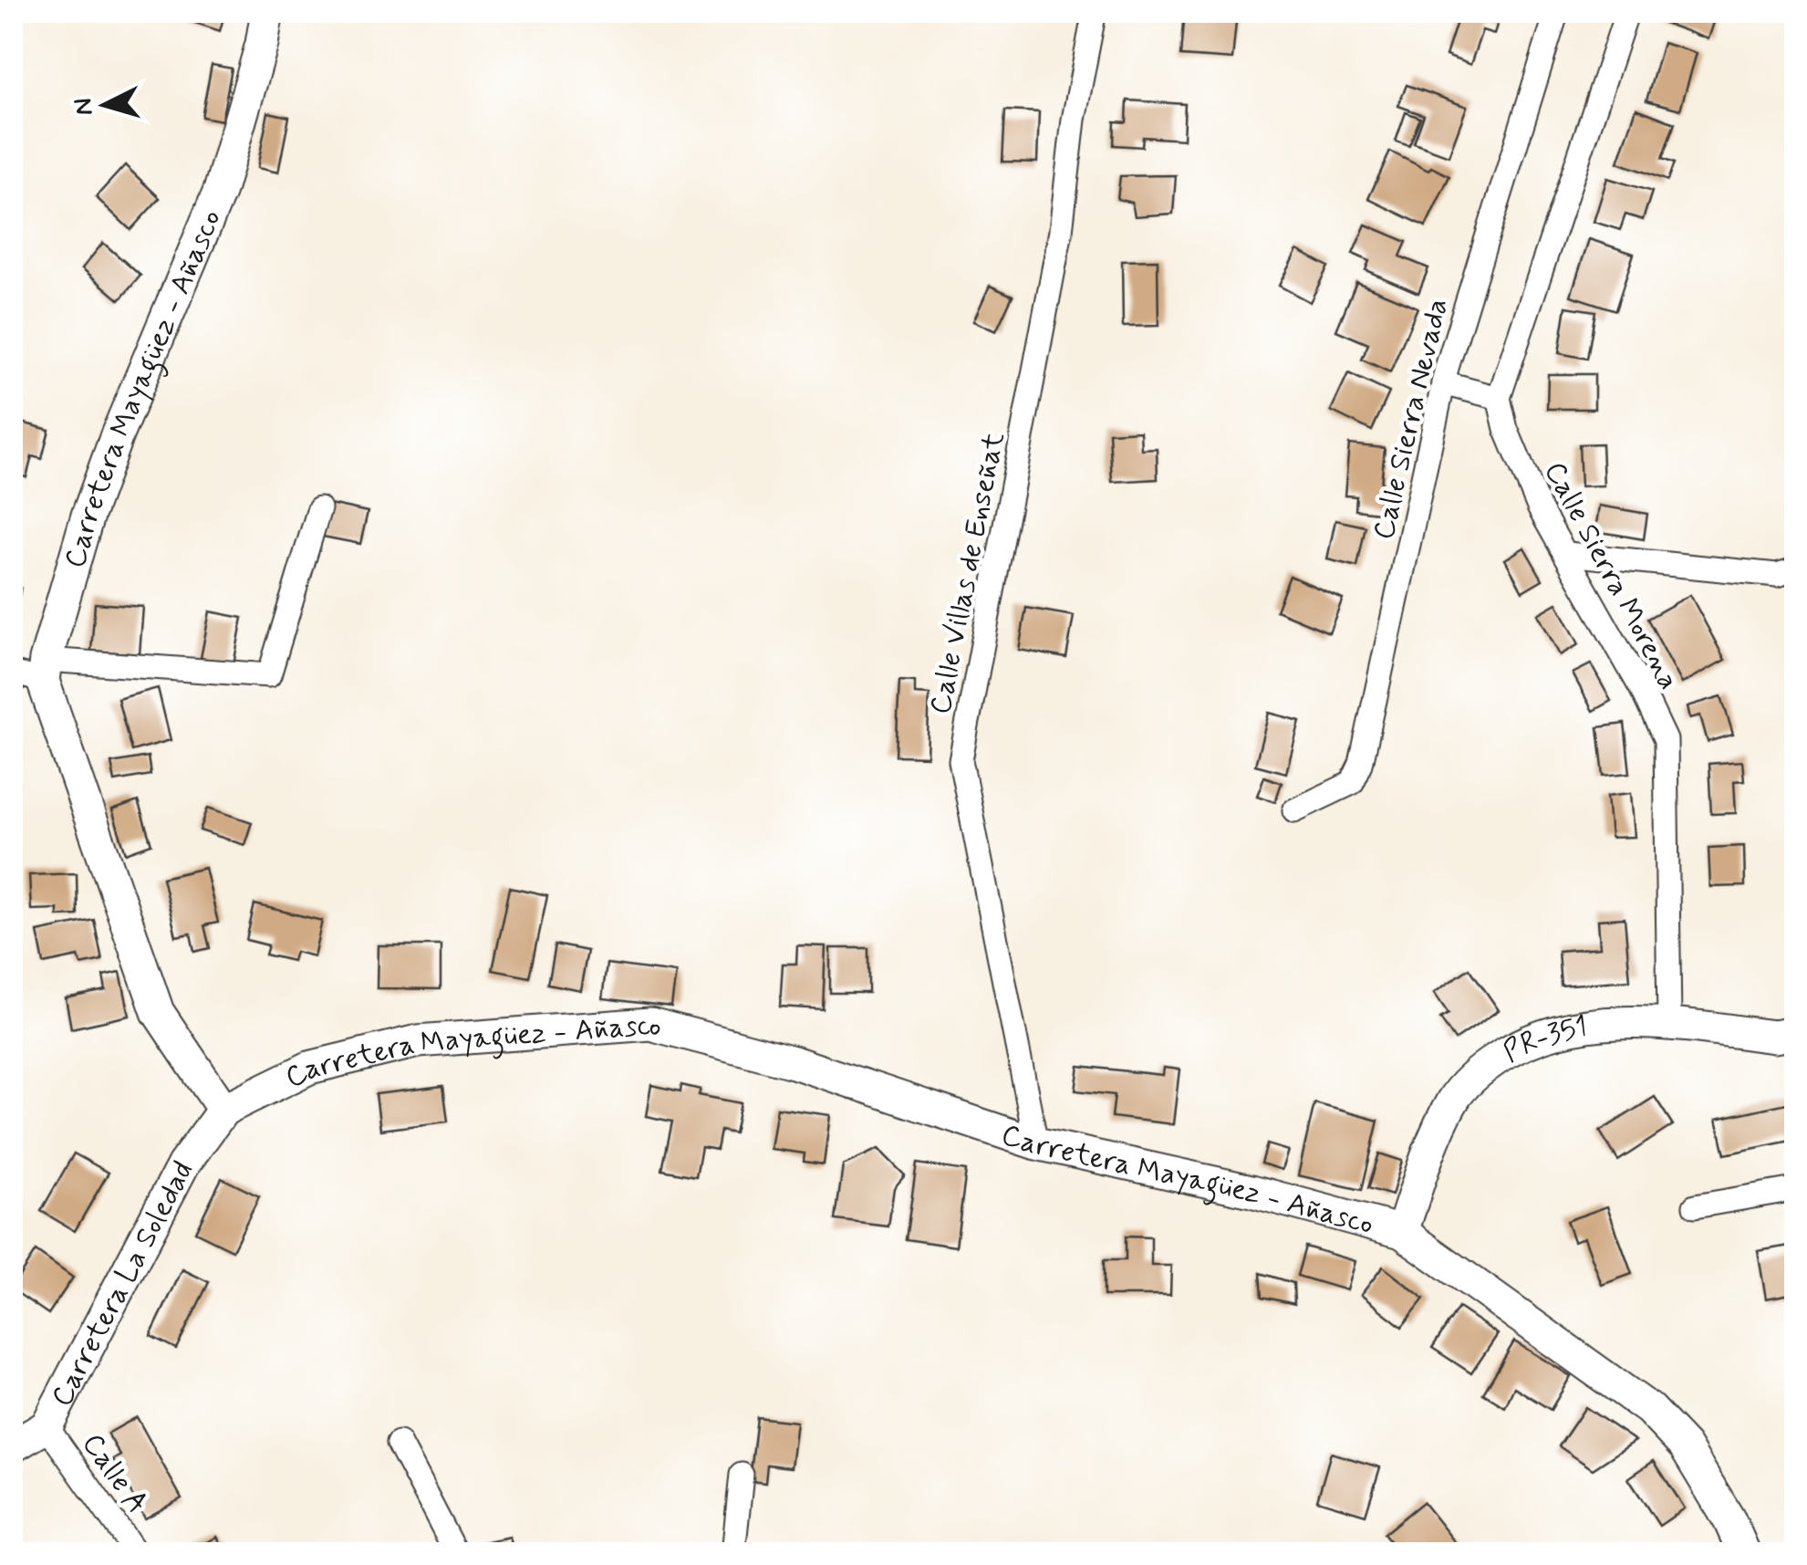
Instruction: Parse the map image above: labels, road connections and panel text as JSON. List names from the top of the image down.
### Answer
{
  "streets": {
    "main road": ["Carretera Mayagüez - Añasco", "PR-351", "Carretera La Soledad"],
    "street": [
      "Calle Sierra Nevada",
      "Calle Villas de Enseñat",
      "Calle Sierra Morena",
      "Calle A"
    ]
  },
  "crossings": [
    ["Carretera Mayagüez - Añasco", "Calle Villas de Enseñat"],
    ["Carretera Mayagüez - Añasco", "PR-351"],
    ["Carretera Mayagüez - Añasco", "Carretera La Soledad"],
    ["Calle Sierra Morena", "PR-351"],
    ["Carretera La Soledad", "Calle A"]
  ],
  "north": "left"
}
